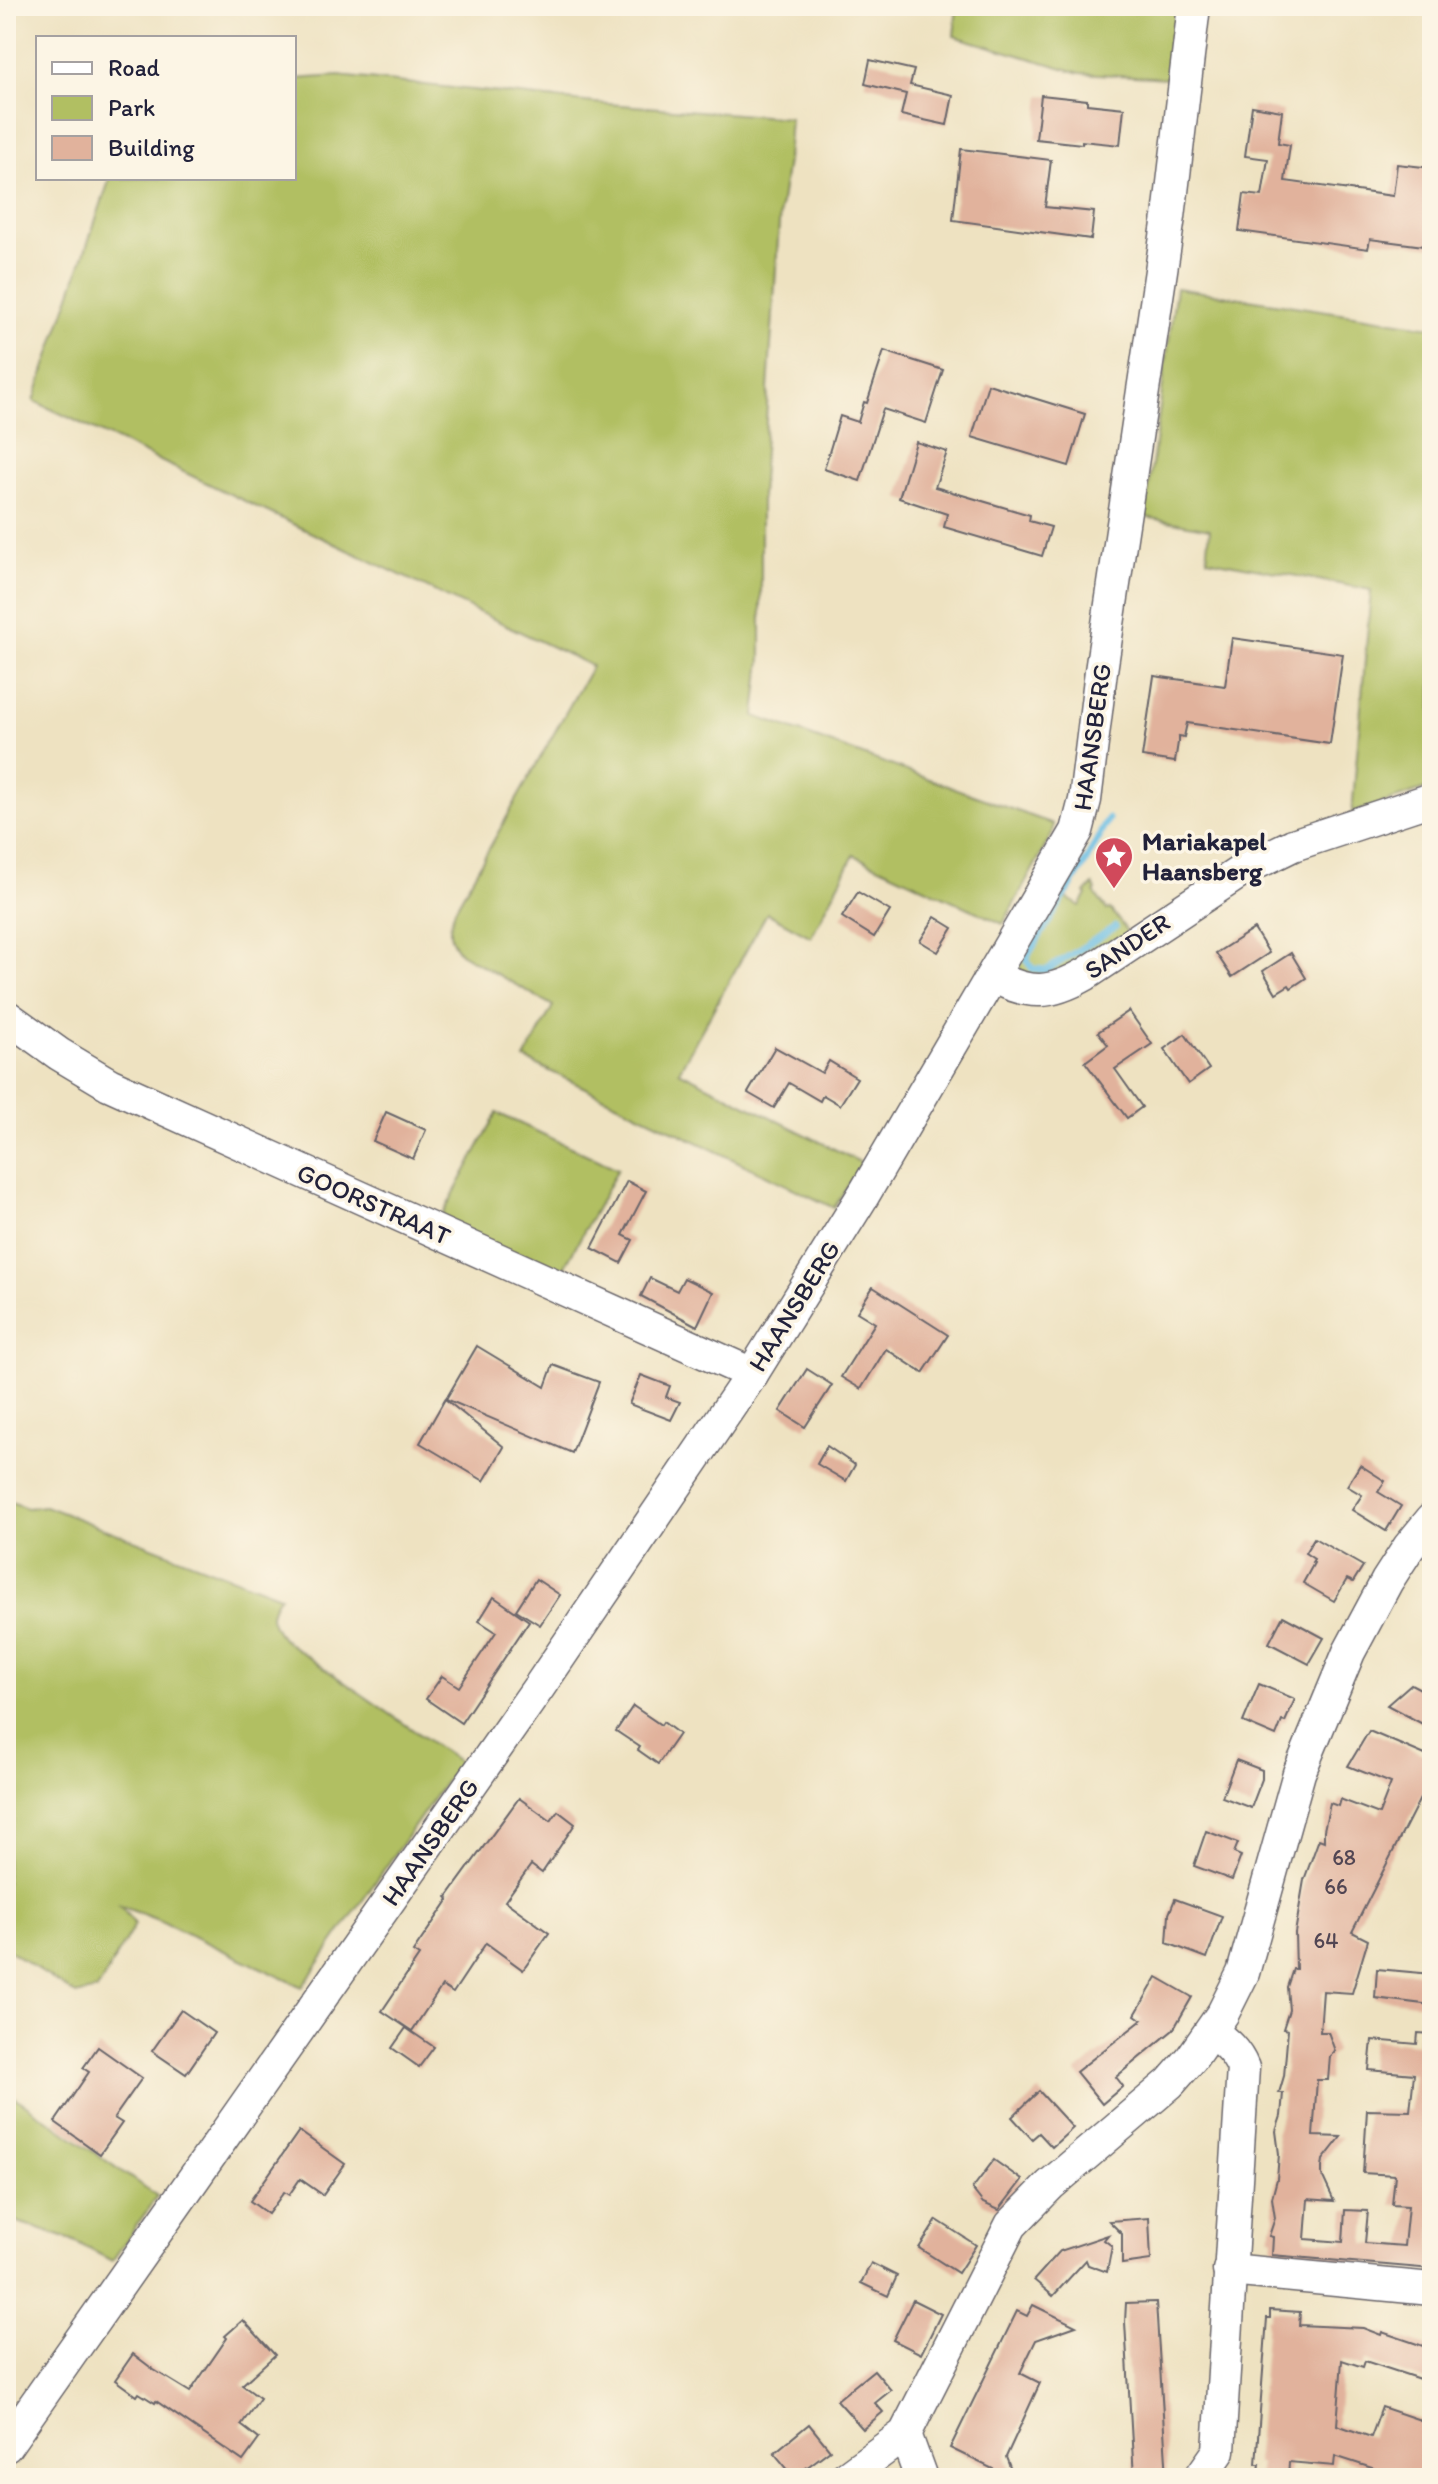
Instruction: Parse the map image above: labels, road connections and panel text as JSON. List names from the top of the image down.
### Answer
{
  "streets": {
    "street": ["HAANSBERG", "SANDER", "GOORSTRAAT"]
  },
  "crossings": [
    ["HAANSBERG", "SANDER"],
    ["HAANSBERG", "GOORSTRAAT"]
  ],
  "places": {
    "place": ["Mariakapel Haansberg"]
  },
  "house_numbers": ["68", "66", "64"],
  "legend": ["Road", "Park", "Building"]
}
